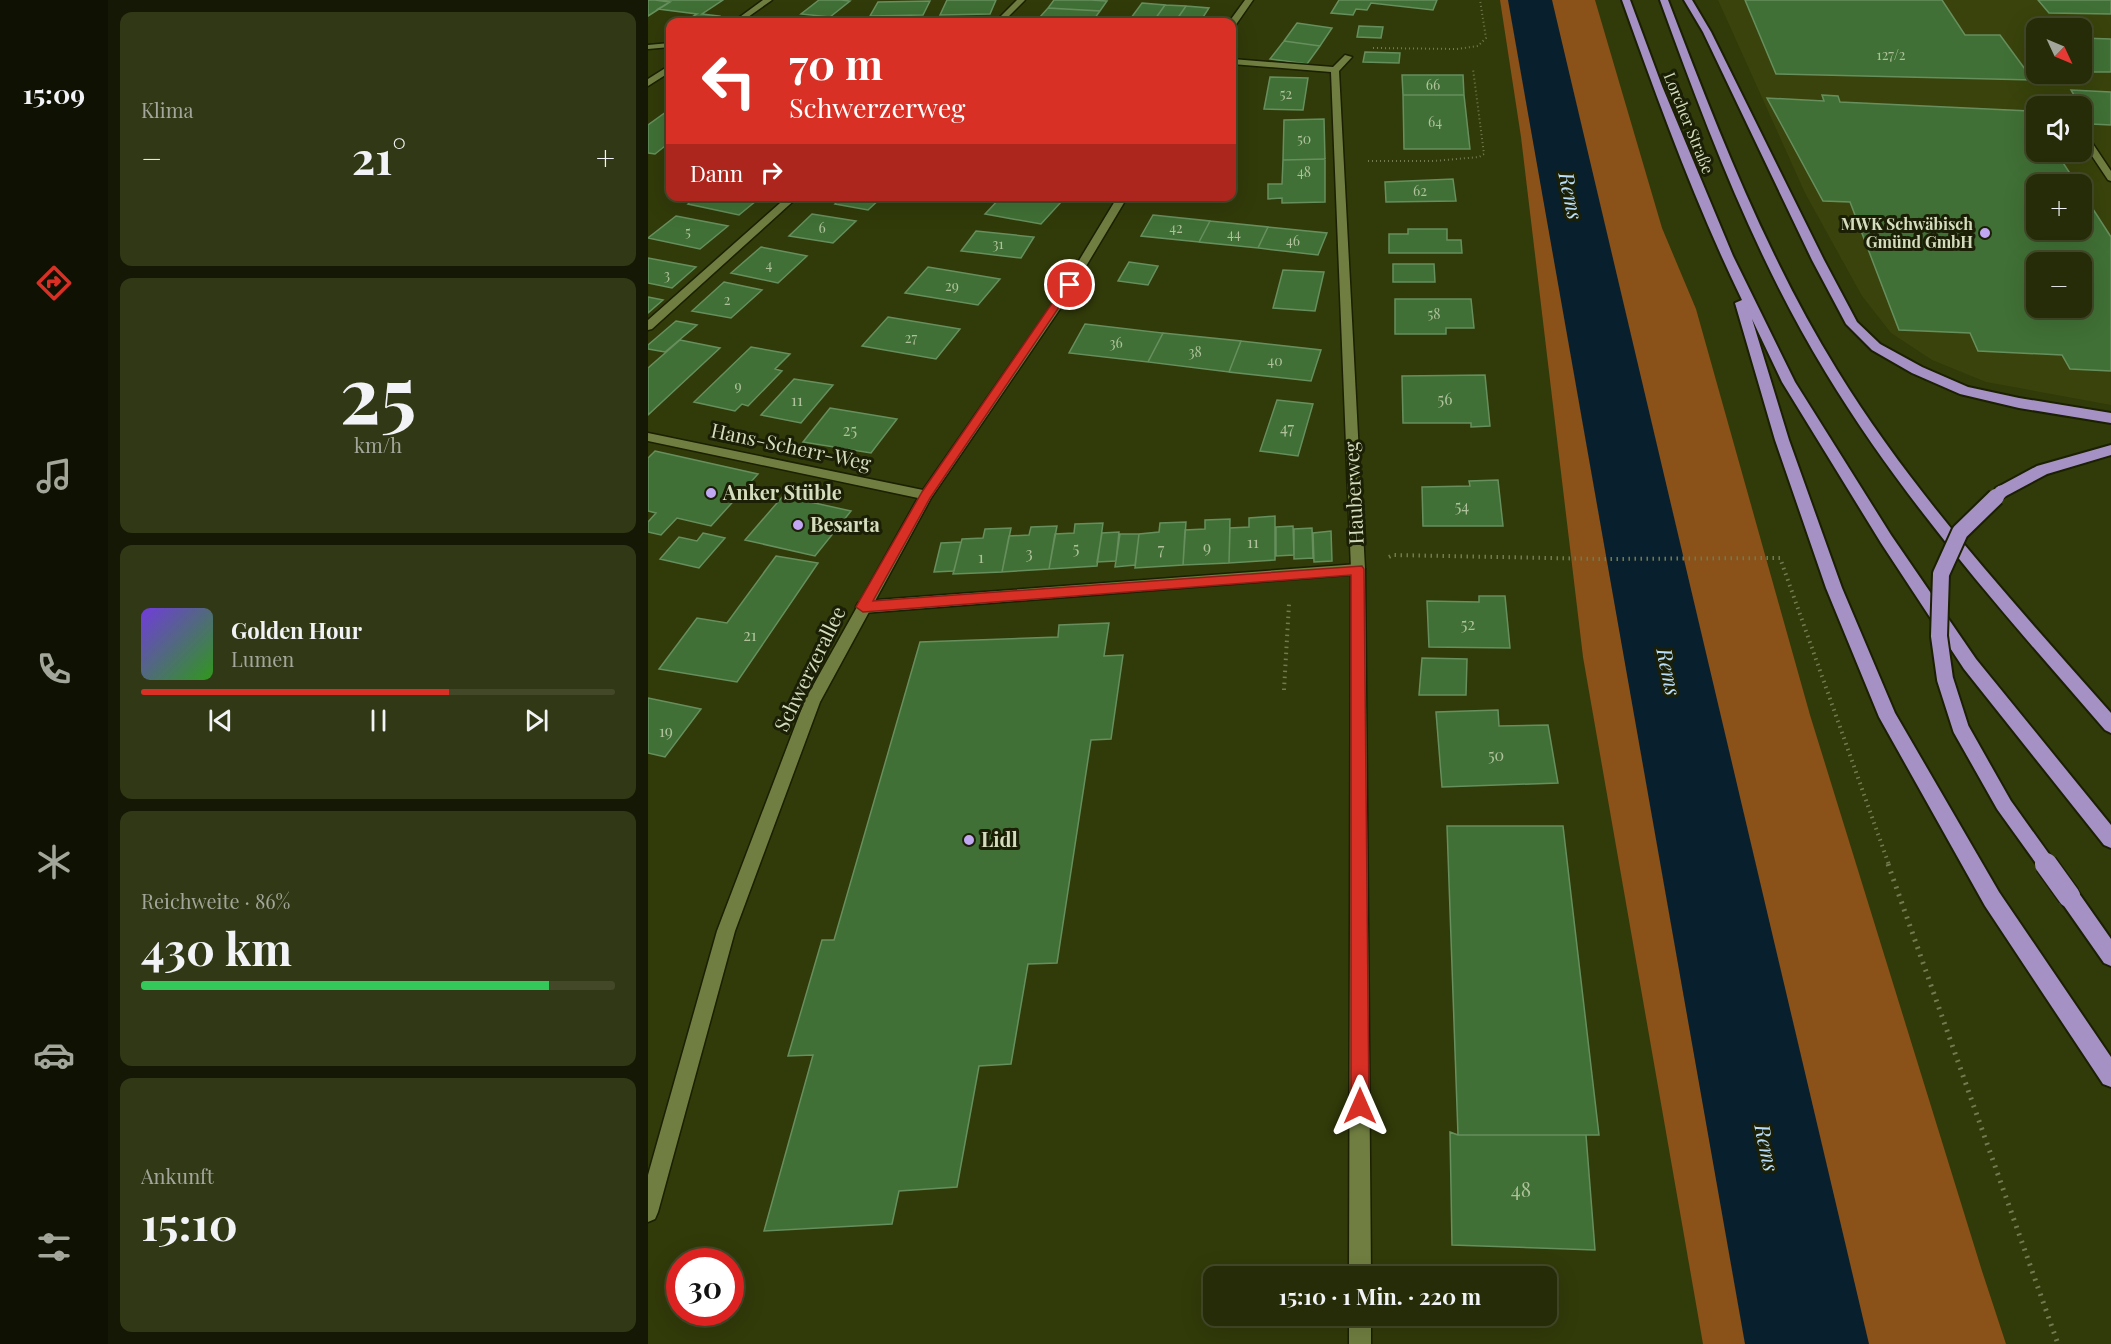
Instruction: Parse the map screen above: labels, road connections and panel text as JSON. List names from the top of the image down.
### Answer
{
  "streets": {
    "highway": ["Lorcher Straße"],
    "street": ["Hans-Scherr-Weg", "Hauberweg", "Schwerzerallee"]
  },
  "crossings": [
    ["Hans-Scherr-Weg", "Schwerzerallee"]
  ],
  "water": ["Rems"],
  "places": [
    "MWK Schwäbisch Gmünd GmbH",
    "Anker Stüble",
    "Besarta",
    "Lidl"
  ],
  "house_numbers": [
    "127/2",
    "66",
    "52",
    "64",
    "50",
    "48",
    "62",
    "6",
    "42",
    "5",
    "44",
    "46",
    "31",
    "4",
    "3",
    "29",
    "2",
    "58",
    "27",
    "36",
    "38",
    "40",
    "9",
    "56",
    "11",
    "47",
    "25",
    "54",
    "11",
    "9",
    "5",
    "7",
    "3",
    "1",
    "52",
    "21",
    "19",
    "50",
    "48"
  ],
  "north": "bottom right",
  "page": {
    "tabs": "15:09",
    "tile": [
      "Klima",
      ["25", "km/h"],
      ["Reichweite · 86%", "430 km"],
      ["Ankunft", "15:10"]
    ],
    "map_buttons": ["+", "−"],
    "turn": ["70 m", "Schwerzerweg"],
    "heat": ["−", "21°", "+"],
    "then": "Dann",
    "song": ["Golden Hour", "Lumen"],
    "limit": "30",
    "trip": "15:10 · 1 Min. · 220 m"
  }
}
